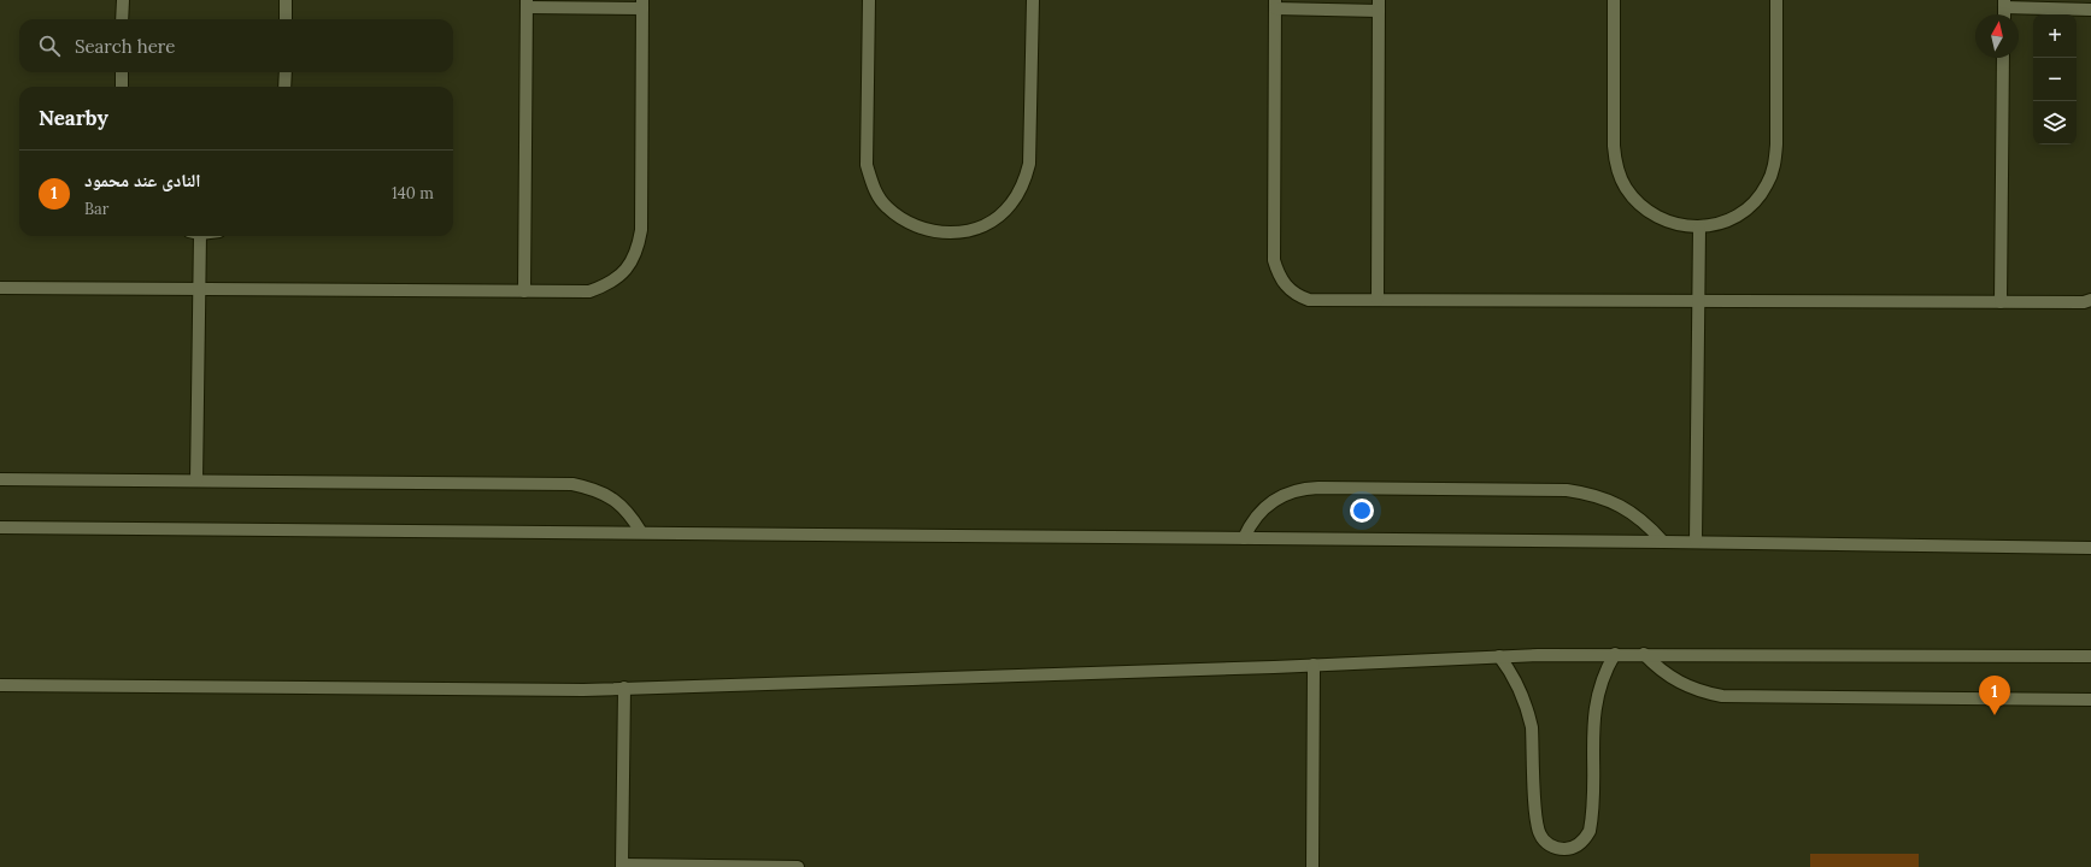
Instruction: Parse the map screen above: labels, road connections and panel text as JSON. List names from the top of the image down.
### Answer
{
  "north": "top",
  "page": {
    "map_buttons": ["+", "−"],
    "search": "Search here",
    "heading": "Nearby",
    "list": [
      {
        "mark": "1",
        "name": "النادى عند محمود",
        "note": "Bar",
        "value": "140 m"
      }
    ],
    "pins": "1"
  }
}
